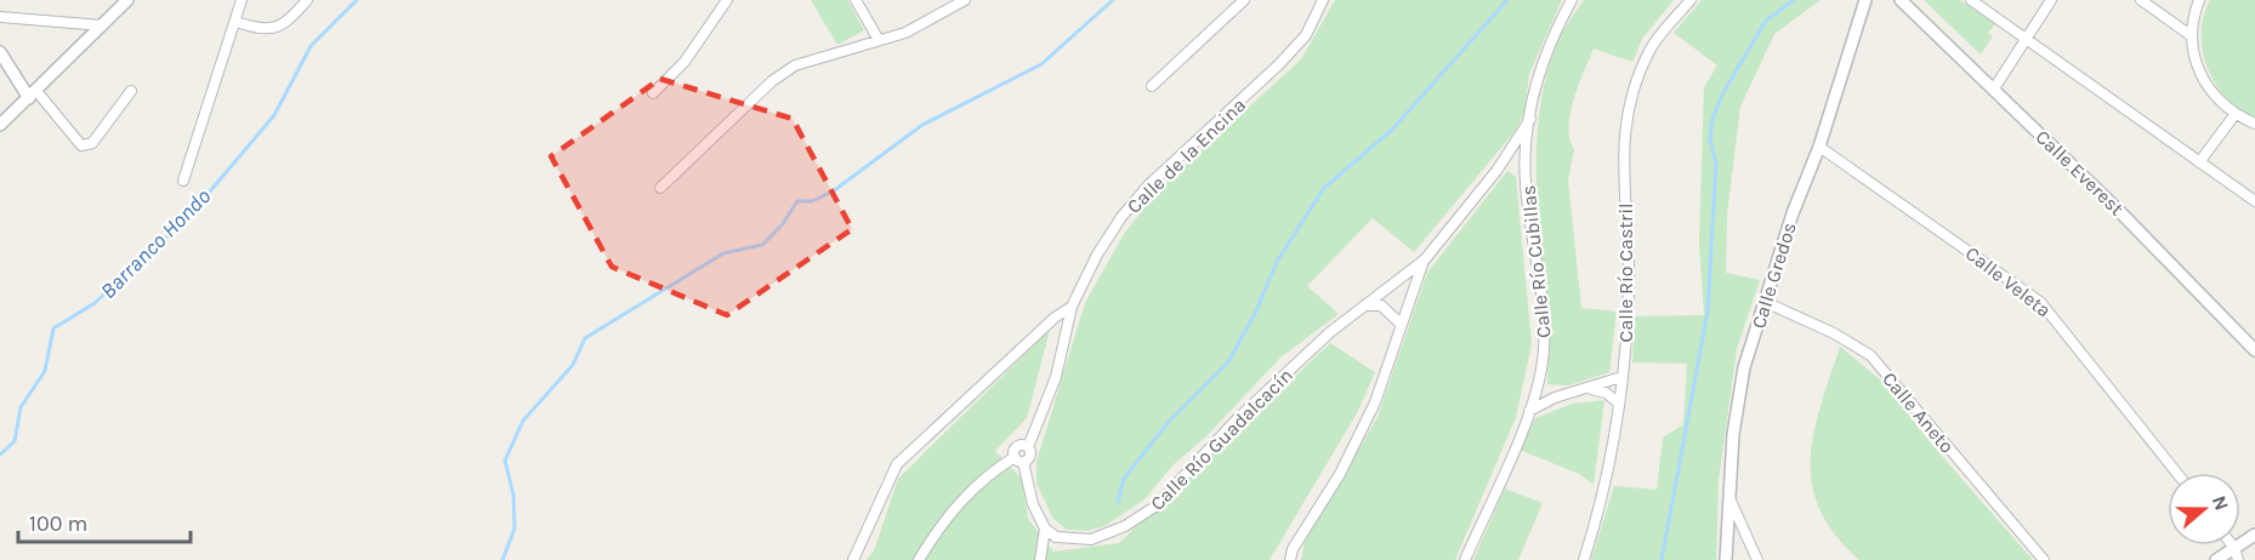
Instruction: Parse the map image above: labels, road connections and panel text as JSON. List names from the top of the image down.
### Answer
{
  "streets": {
    "street": [
      "Calle de la Encina",
      "Calle Everest",
      "Calle Río Cubillas",
      "Calle Río Castril",
      "Calle Gredos",
      "Calle Veleta",
      "Calle Aneto",
      "Calle Río Guadalcacín"
    ]
  },
  "crossings": [
    ["Calle Río Cubillas", "Calle Río Guadalcacín"],
    ["Calle Gredos", "Calle Veleta"],
    ["Calle Gredos", "Calle Aneto"]
  ],
  "water": ["Barranco Hondo"],
  "scale_bar": "100 m",
  "north": "right"
}
